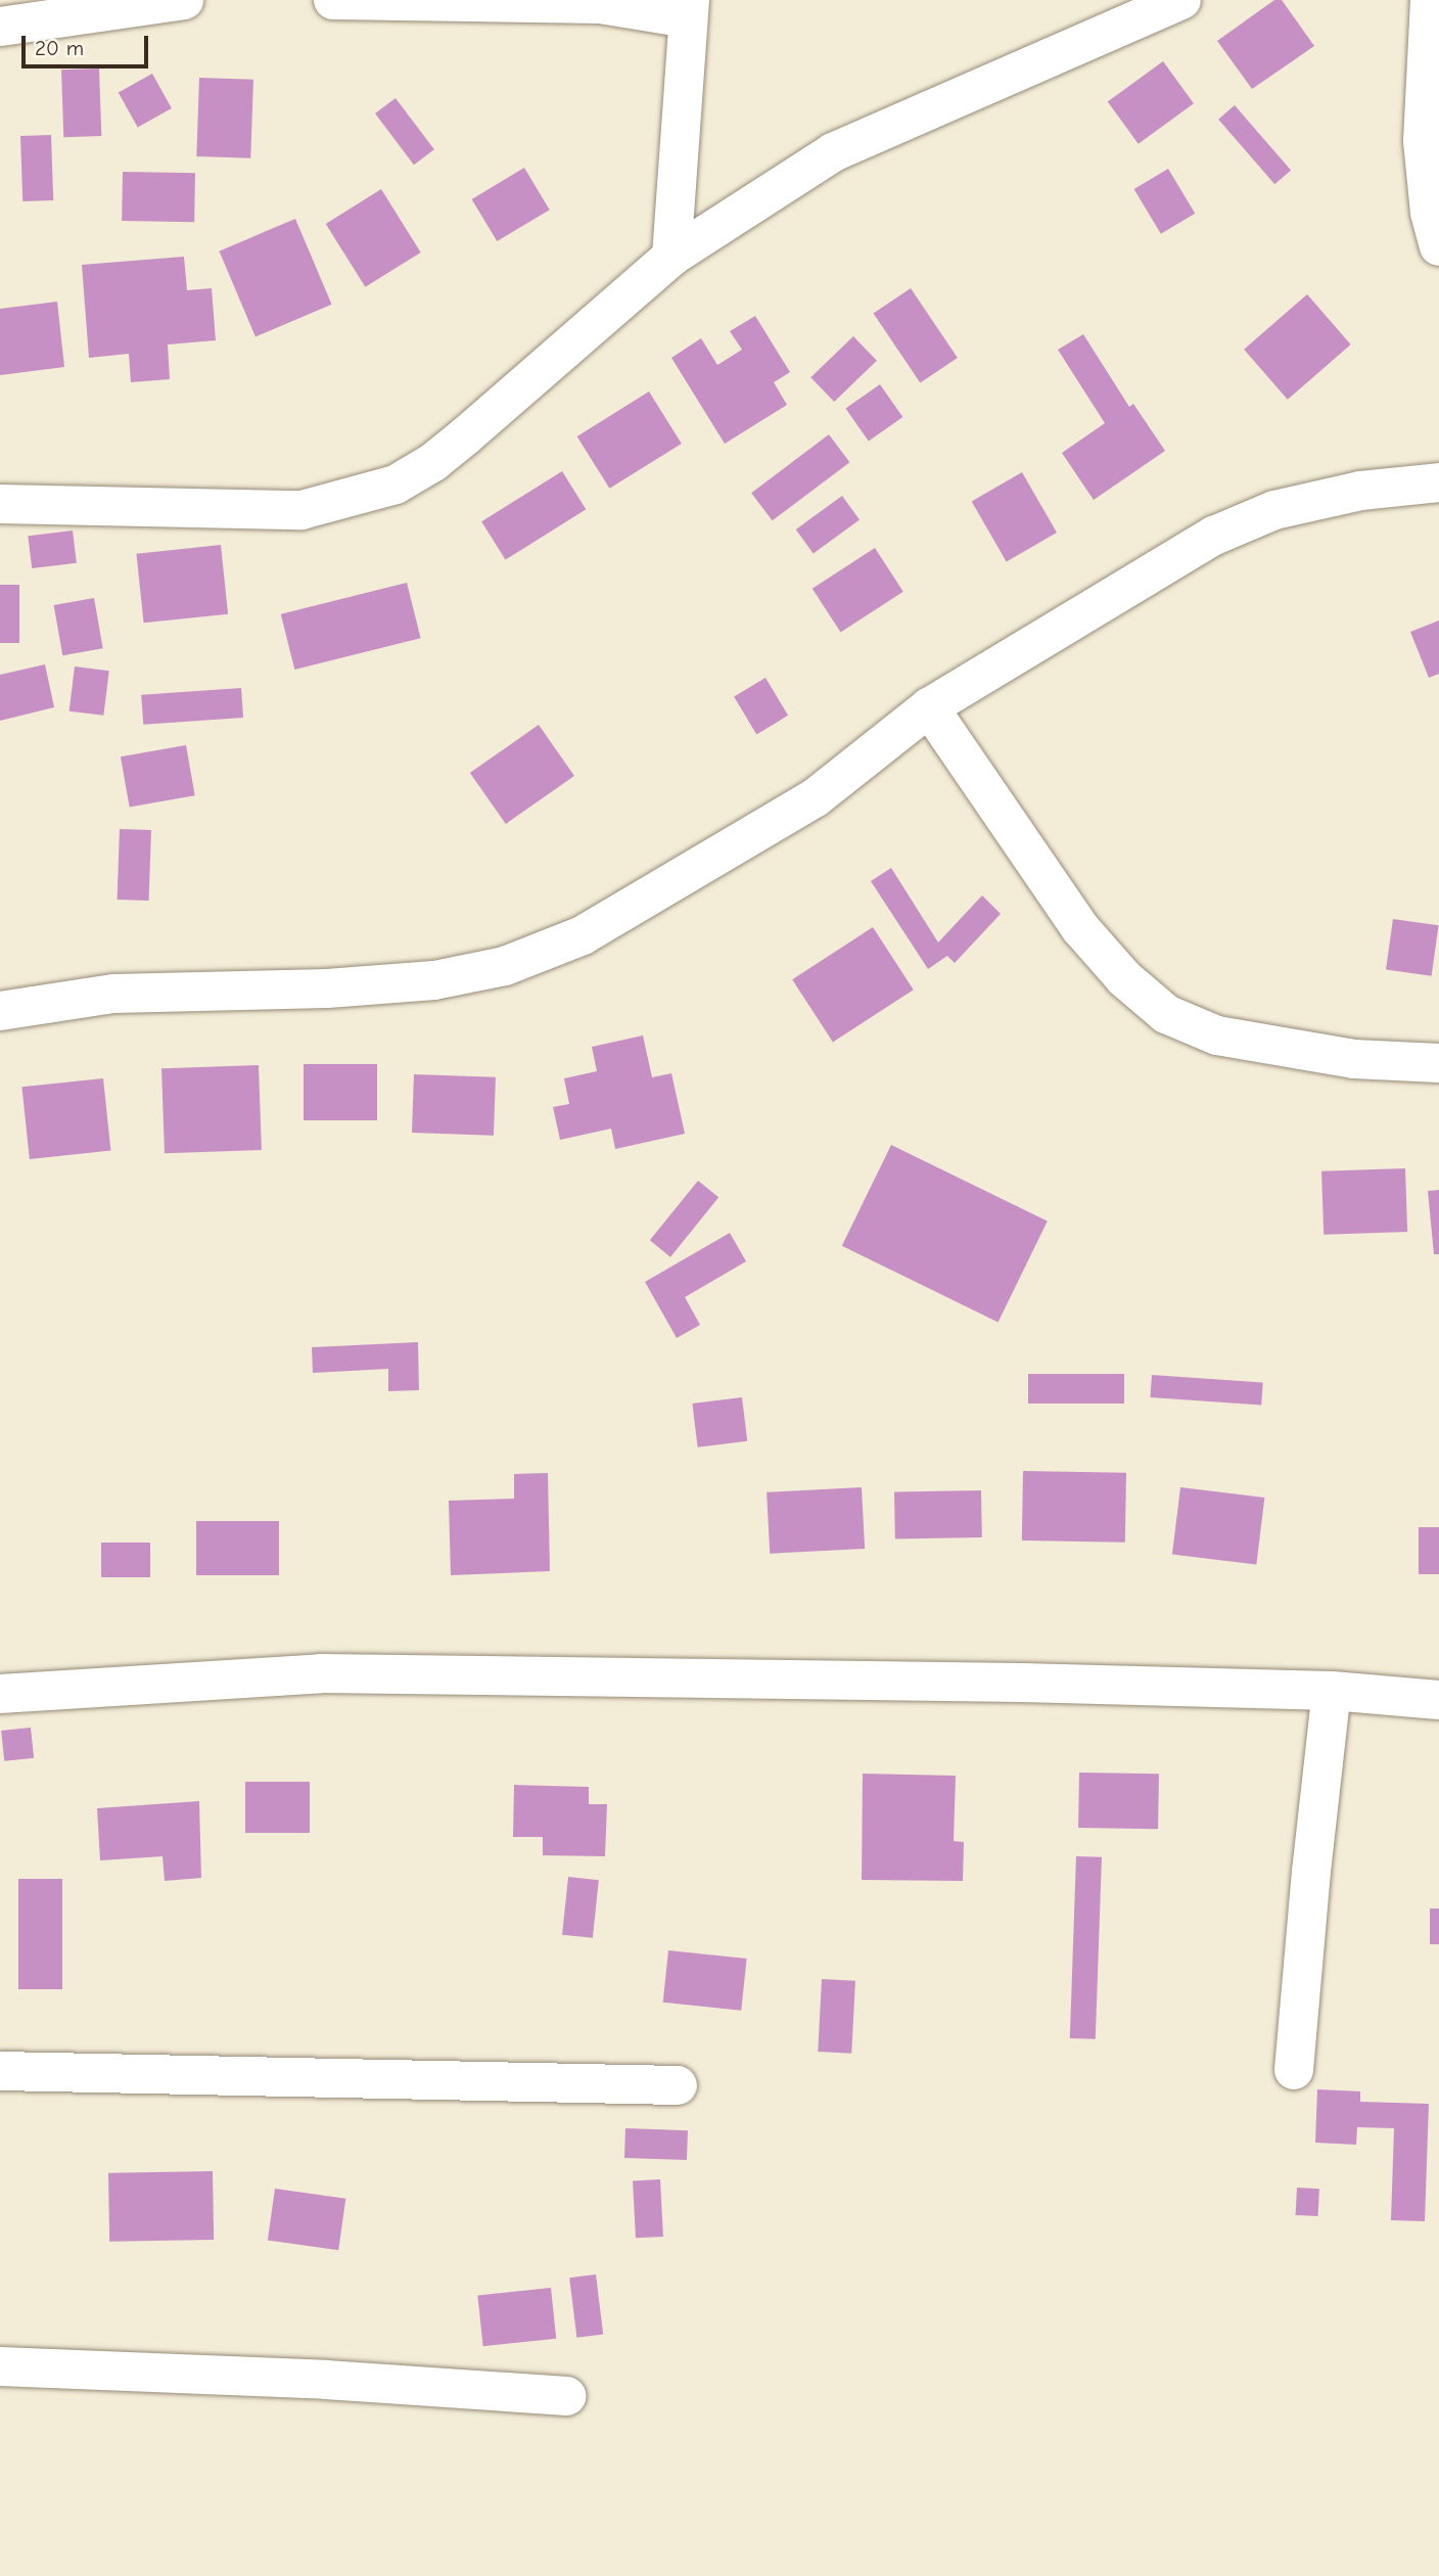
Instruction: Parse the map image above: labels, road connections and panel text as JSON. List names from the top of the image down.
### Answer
{
  "scale_bar": "20 m"
}
